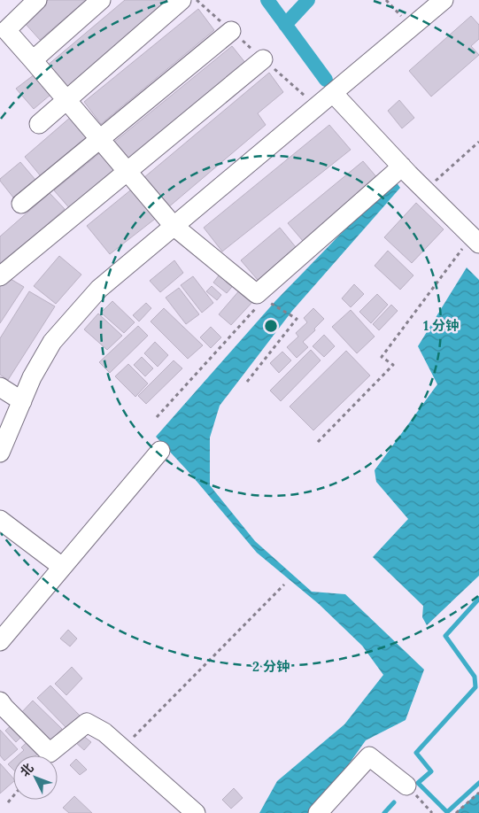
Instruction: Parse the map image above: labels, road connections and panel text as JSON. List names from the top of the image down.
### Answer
{
  "north": "top left",
  "rings": ["1 分钟", "2 分钟"]
}
